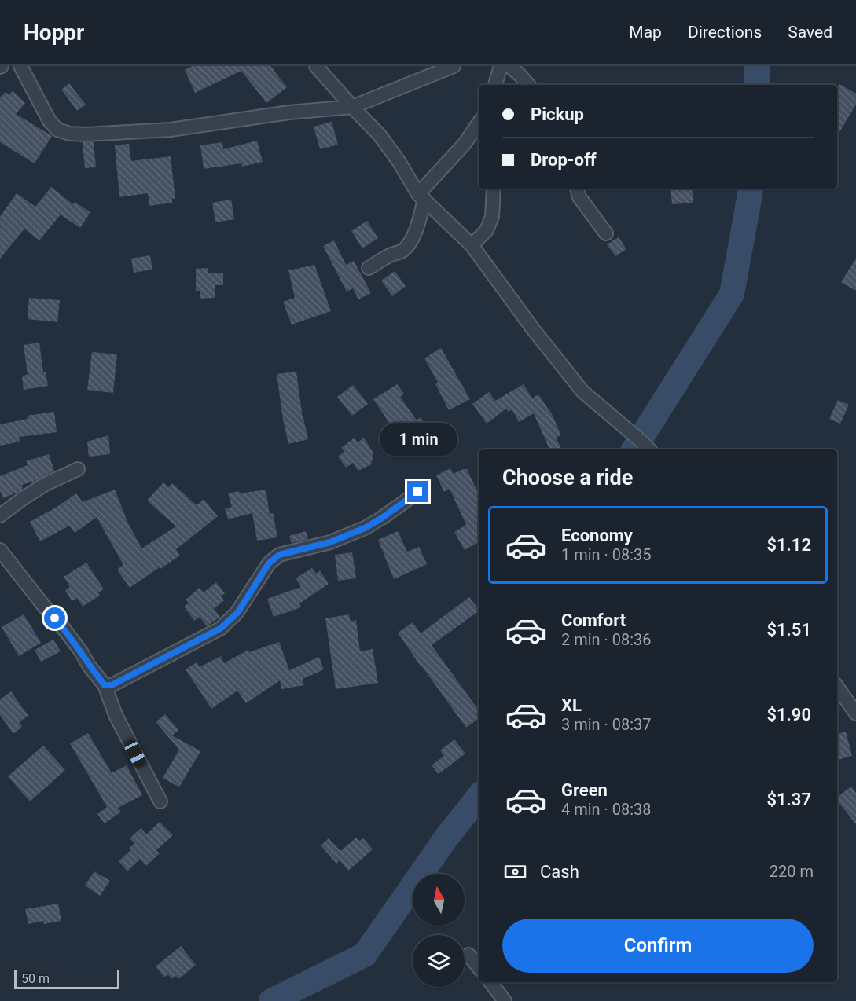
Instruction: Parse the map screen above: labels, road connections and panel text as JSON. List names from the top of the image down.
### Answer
{
  "scale_bar": "50 m",
  "north": "top",
  "page": {
    "header": "Hoppr",
    "nav": ["Map", "Directions", "Saved"],
    "banner": ["Pickup", "Drop-off"],
    "bubble": "1 min",
    "heading": "Choose a ride",
    "list": [
      {
        "name": "Economy",
        "note": "1 min · 08:35",
        "value": "$1.12"
      },
      {
        "name": "Comfort",
        "note": "2 min · 08:36",
        "value": "$1.51"
      },
      {
        "name": "XL",
        "note": "3 min · 08:37",
        "value": "$1.90"
      },
      {
        "name": "Green",
        "note": "4 min · 08:38",
        "value": "$1.37"
      }
    ],
    "pay": ["Cash", "220 m"],
    "buttons": "Confirm",
    "scale": "50 m"
  }
}
